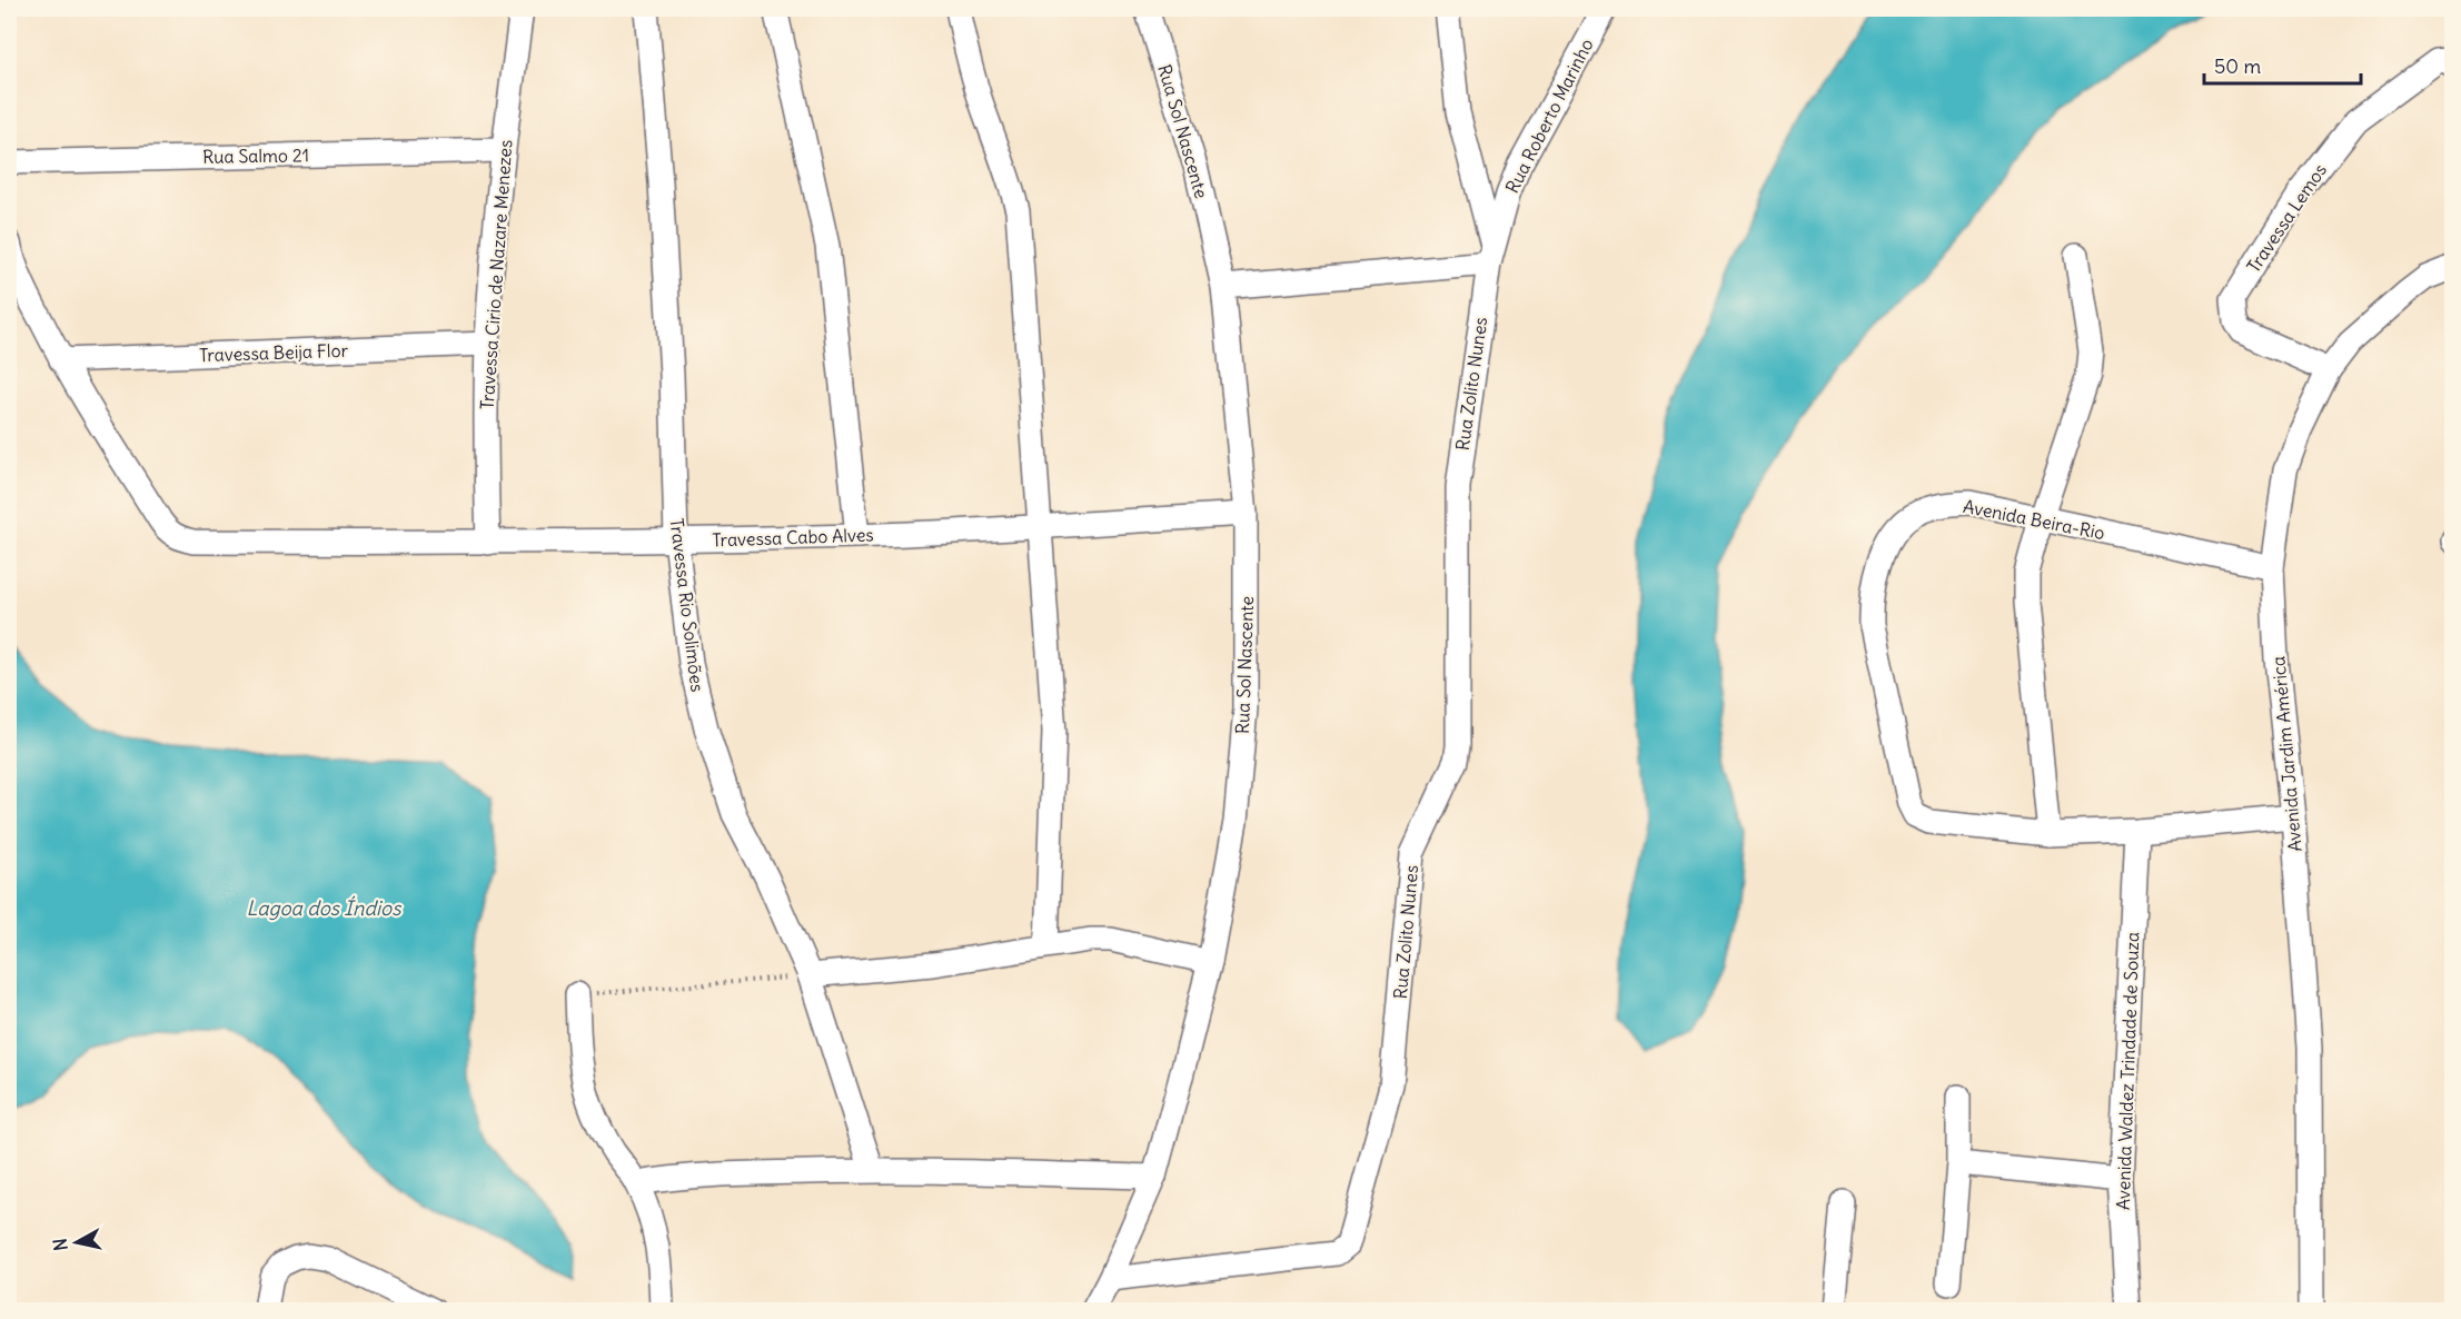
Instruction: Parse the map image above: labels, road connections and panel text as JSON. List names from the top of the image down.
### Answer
{
  "streets": {
    "street": [
      "Rua Roberto Marinho",
      "Rua Sol Nascente",
      "Rua Salmo 21",
      "Travessa Lemos",
      "Travessa Cirio de Nazare Menezes",
      "Travessa Beija Flor",
      "Rua Zolito Nunes",
      "Avenida Beira-Rio",
      "Travessa Cabo Alves",
      "Travessa Rio Solimões",
      "Avenida Jardim América",
      "Avenida Waldez Trindade de Souza"
    ]
  },
  "crossings": [
    ["Rua Roberto Marinho", "Rua Zolito Nunes"],
    ["Rua Sol Nascente", "Rua Zolito Nunes"],
    ["Rua Sol Nascente", "Travessa Cabo Alves"],
    ["Rua Salmo 21", "Travessa Cirio de Nazare Menezes"],
    ["Travessa Lemos", "Avenida Jardim América"],
    ["Travessa Cirio de Nazare Menezes", "Travessa Beija Flor"],
    ["Travessa Cirio de Nazare Menezes", "Travessa Cabo Alves"],
    ["Travessa Beija Flor", "Travessa Cabo Alves"],
    ["Avenida Beira-Rio", "Avenida Jardim América"],
    ["Travessa Cabo Alves", "Travessa Rio Solimões"]
  ],
  "water": ["Lagoa dos Índios"],
  "scale_bar": "50 m",
  "north": "left"
}
